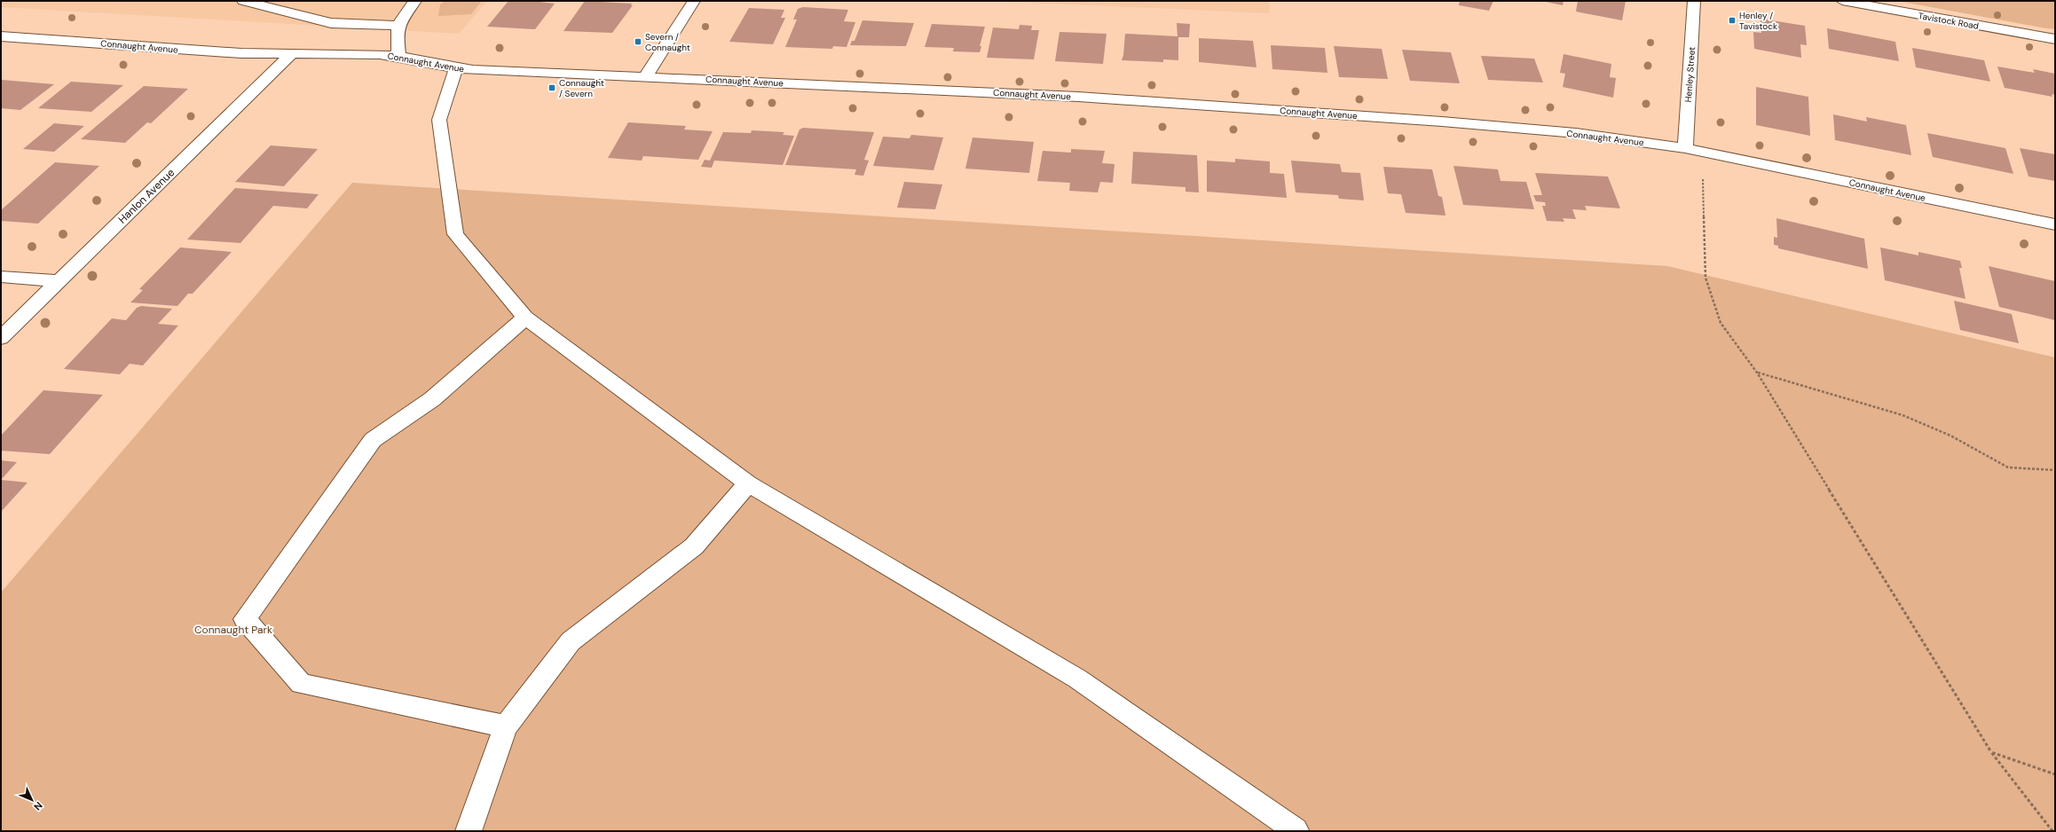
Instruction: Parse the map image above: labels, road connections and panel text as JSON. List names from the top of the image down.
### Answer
{
  "streets": {
    "street": [
      "Tavistock Road",
      "Connaught Avenue",
      "Henley Street",
      "Hanlon Avenue"
    ]
  },
  "crossings": [
    ["Connaught Avenue", "Henley Street"],
    ["Connaught Avenue", "Hanlon Avenue"]
  ],
  "parks": ["Connaught Park"],
  "places": {
    "transit": ["Henley / Tavistock", "Severn / Connaught", "Connaught / Severn"]
  },
  "north": "bottom right"
}
